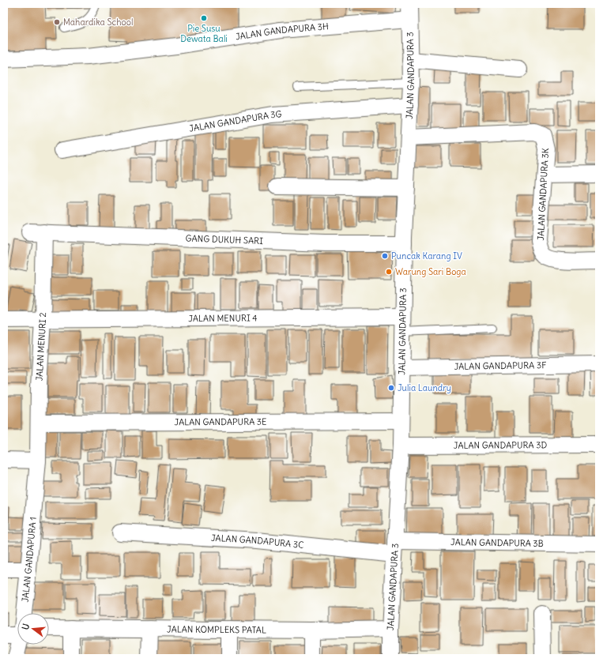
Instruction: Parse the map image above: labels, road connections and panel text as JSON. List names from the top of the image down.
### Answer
{
  "streets": {
    "street": [
      "JALAN GANDAPURA 3H",
      "JALAN GANDAPURA 3",
      "JALAN GANDAPURA 3G",
      "JALAN GANDAPURA 3K",
      "GANG DUKUH SARI",
      "JALAN MENURI 4",
      "JALAN MENURI 2",
      "JALAN GANDAPURA 3F",
      "JALAN GANDAPURA 3E",
      "JALAN GANDAPURA 3D",
      "JALAN GANDAPURA 3C",
      "JALAN GANDAPURA 3B",
      "JALAN GANDAPURA 1",
      "JALAN KOMPLEKS PATAL"
    ]
  },
  "crossings": [
    ["JALAN GANDAPURA 3H", "JALAN GANDAPURA 3"],
    ["JALAN GANDAPURA 3", "JALAN GANDAPURA 3G"],
    ["JALAN GANDAPURA 3", "JALAN GANDAPURA 3K"],
    ["JALAN GANDAPURA 3", "GANG DUKUH SARI"],
    ["JALAN GANDAPURA 3", "JALAN MENURI 4"],
    ["JALAN GANDAPURA 3", "JALAN GANDAPURA 3F"],
    ["JALAN GANDAPURA 3", "JALAN GANDAPURA 3E"],
    ["JALAN GANDAPURA 3", "JALAN GANDAPURA 3D"],
    ["JALAN GANDAPURA 3", "JALAN GANDAPURA 3C"],
    ["JALAN GANDAPURA 3", "JALAN GANDAPURA 3B"],
    ["JALAN GANDAPURA 3", "JALAN KOMPLEKS PATAL"],
    ["GANG DUKUH SARI", "JALAN MENURI 2"],
    ["JALAN MENURI 4", "JALAN MENURI 2"],
    ["JALAN MENURI 2", "JALAN GANDAPURA 3E"],
    ["JALAN MENURI 2", "JALAN GANDAPURA 1"],
    ["JALAN GANDAPURA 3C", "JALAN GANDAPURA 3B"]
  ],
  "places": [
    "Pie Susu Dewata Bali",
    "Mahardika School",
    "Puncak Karang IV",
    "Warung Sari Boga",
    "Julia Laundry"
  ],
  "north": "left"
}
